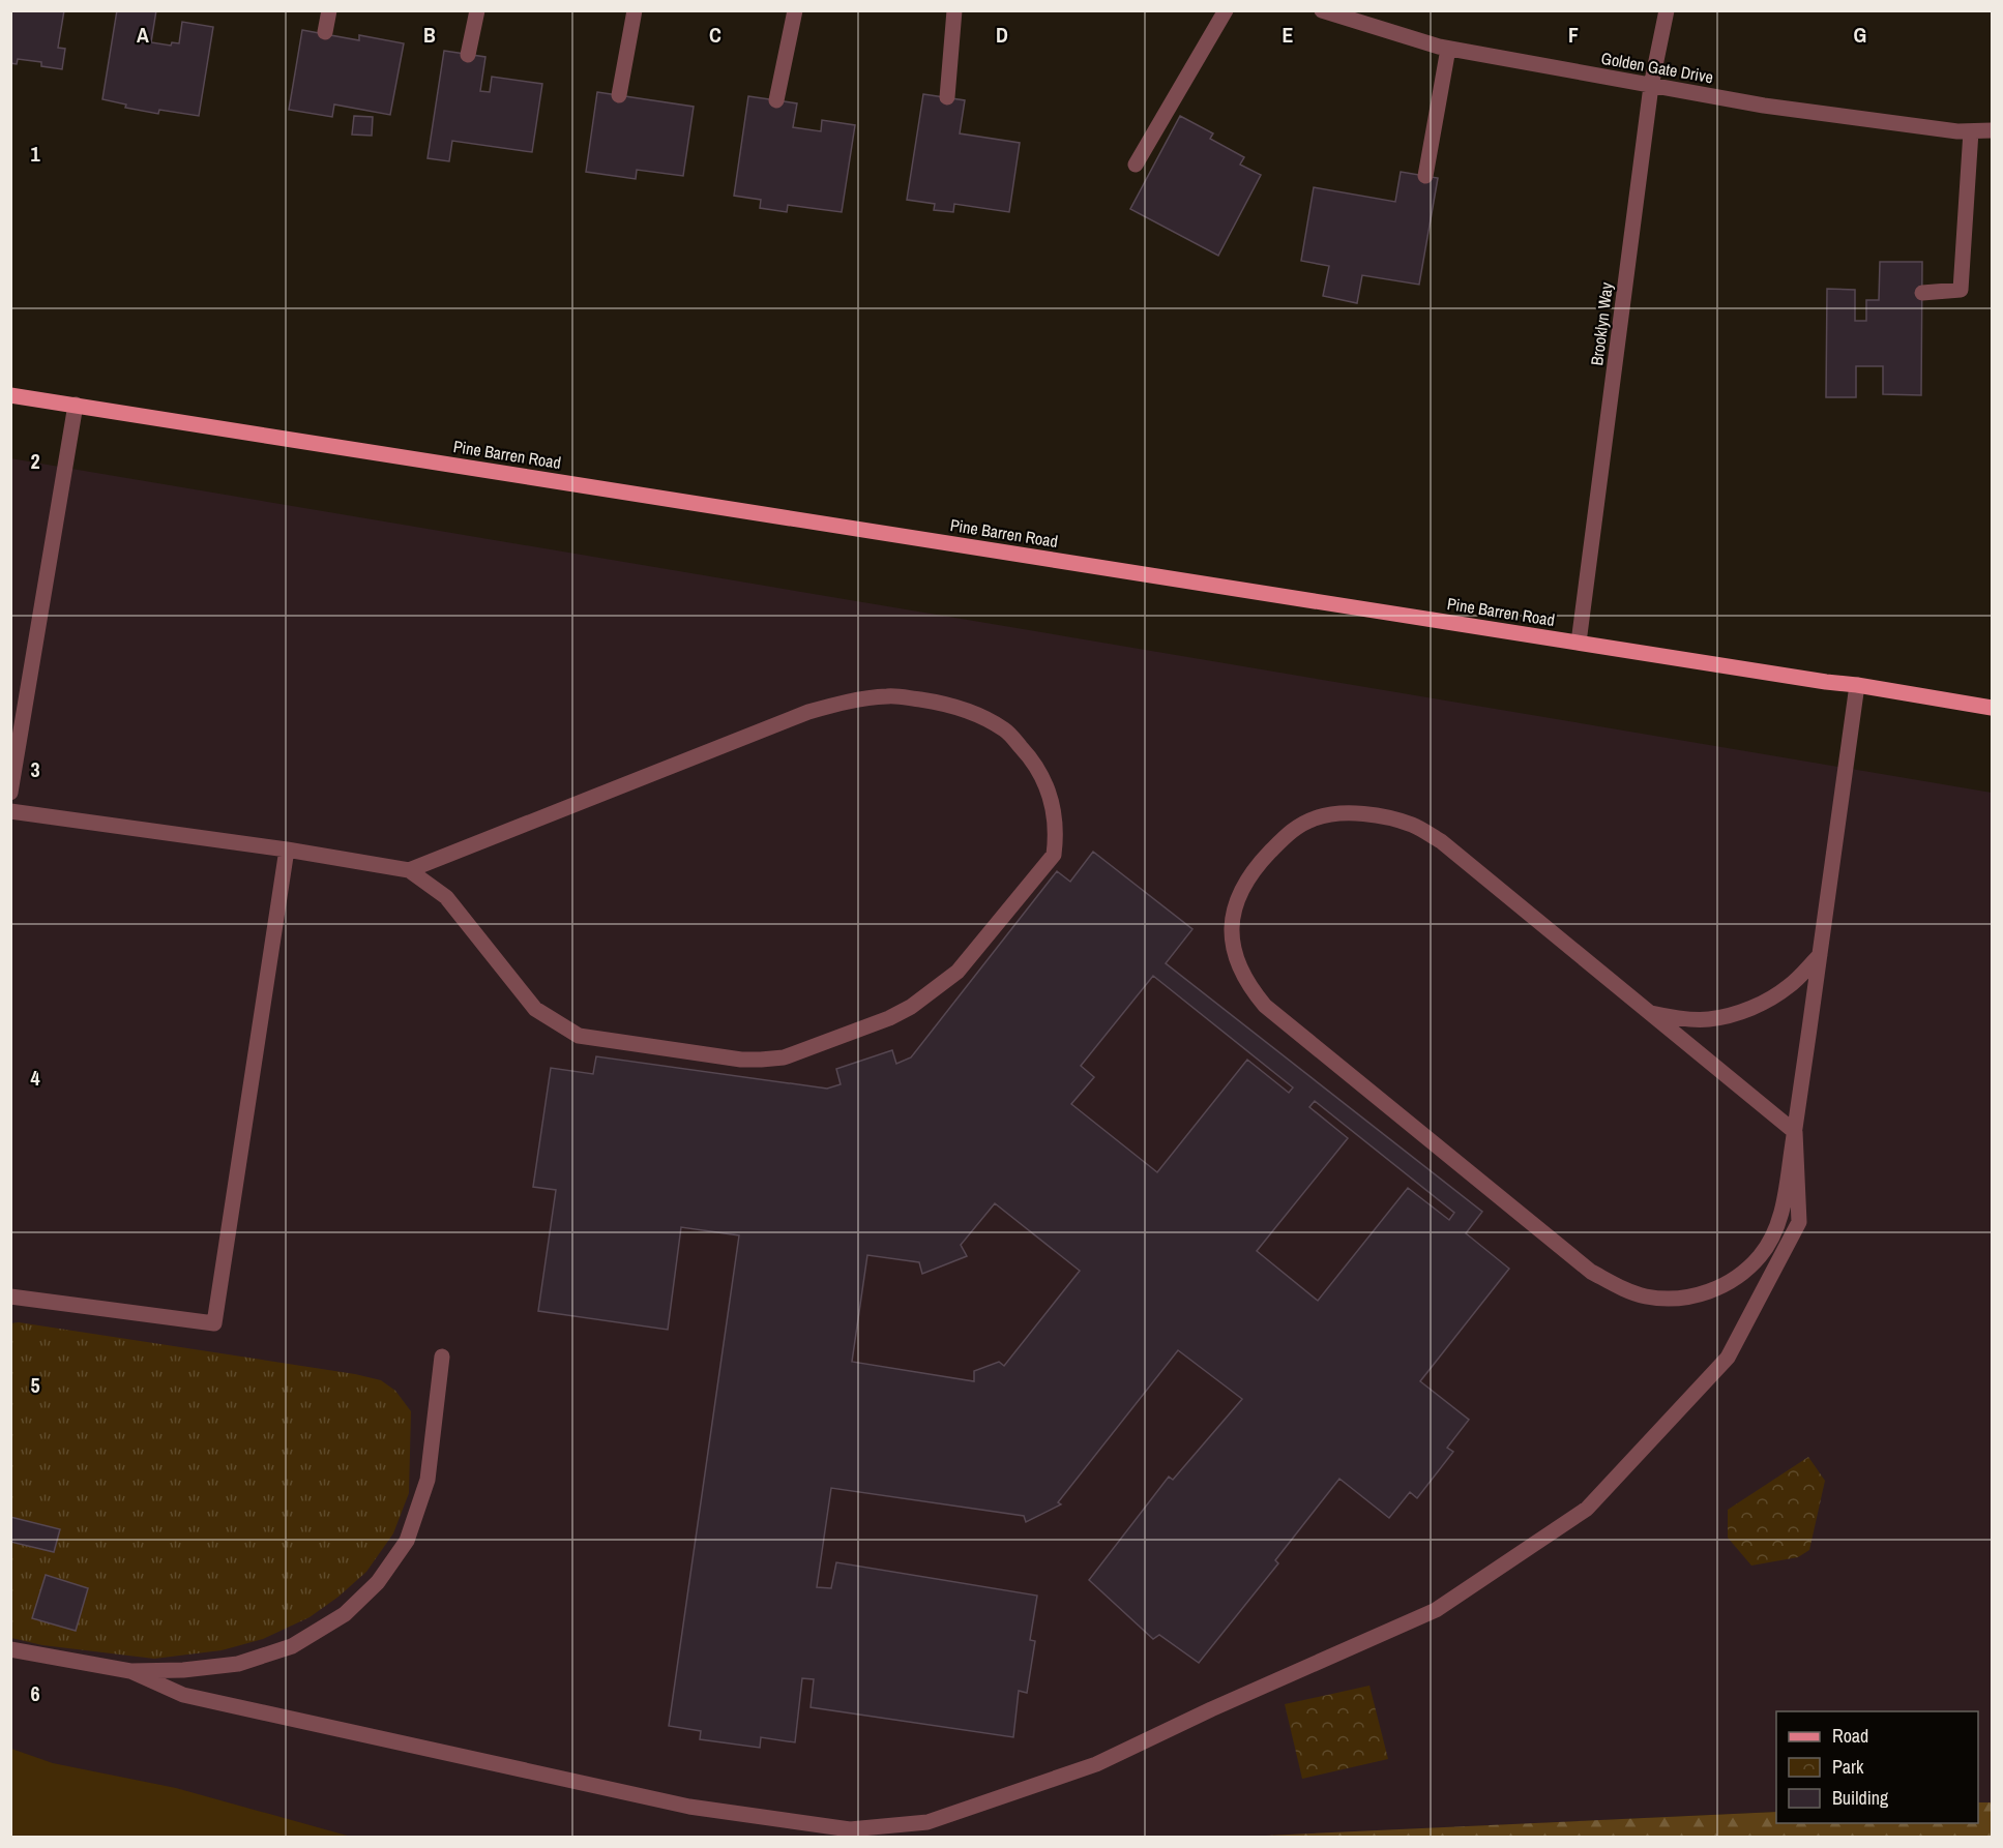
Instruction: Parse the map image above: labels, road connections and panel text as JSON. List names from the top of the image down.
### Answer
{
  "streets": {
    "main road": ["Pine Barren Road"],
    "street": ["Golden Gate Drive", "Brooklyn Way"]
  },
  "crossings": [
    ["Golden Gate Drive", "Brooklyn Way"],
    ["Brooklyn Way", "Pine Barren Road"]
  ],
  "legend": ["Road", "Park", "Building"],
  "grid": {
    "columns": [
      "A",
      "B",
      "C",
      "D",
      "E",
      "F",
      "G"
    ],
    "rows": [
      "1",
      "2",
      "3",
      "4",
      "5",
      "6"
    ]
  }
}
